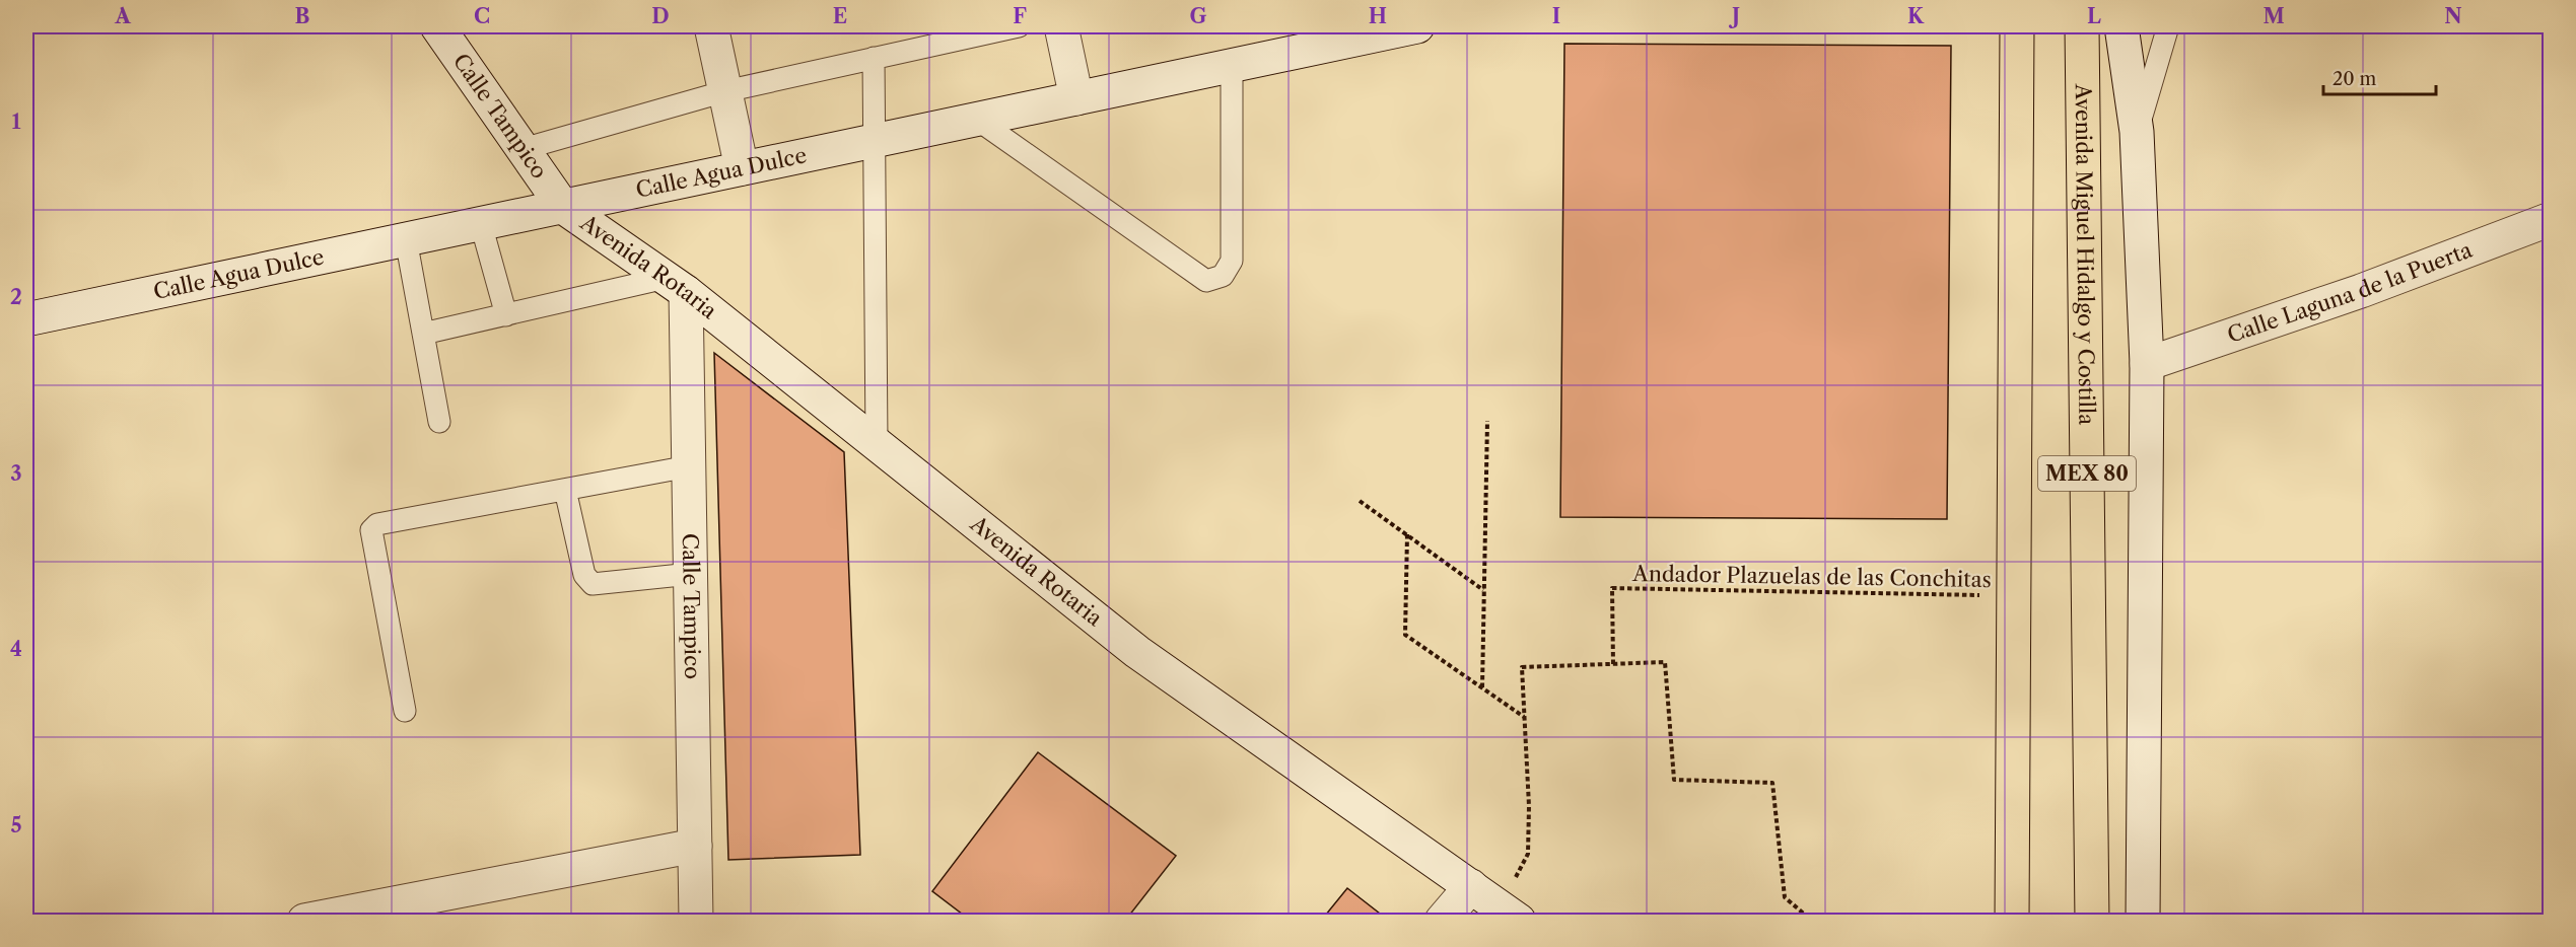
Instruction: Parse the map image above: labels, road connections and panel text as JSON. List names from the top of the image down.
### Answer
{
  "streets": {
    "main road": ["Avenida Miguel Hidalgo y Costilla", "MEX 80"],
    "street": [
      "Calle Tampico",
      "Calle Agua Dulce",
      "Avenida Rotaria",
      "Calle Laguna de la Puerta"
    ],
    "path": ["Andador Plazuelas de las Conchitas"]
  },
  "crossings": [
    ["Calle Tampico", "Calle Agua Dulce"],
    ["Calle Tampico", "Avenida Rotaria"],
    ["Calle Agua Dulce", "Avenida Rotaria"],
    ["MEX 80", "Andador Plazuelas de las Conchitas"]
  ],
  "scale_bar": "20 m",
  "grid": {
    "columns": [
      "A",
      "B",
      "C",
      "D",
      "E",
      "F",
      "G",
      "H",
      "I",
      "J",
      "K",
      "L",
      "M",
      "N"
    ],
    "rows": [
      "1",
      "2",
      "3",
      "4",
      "5"
    ]
  }
}
